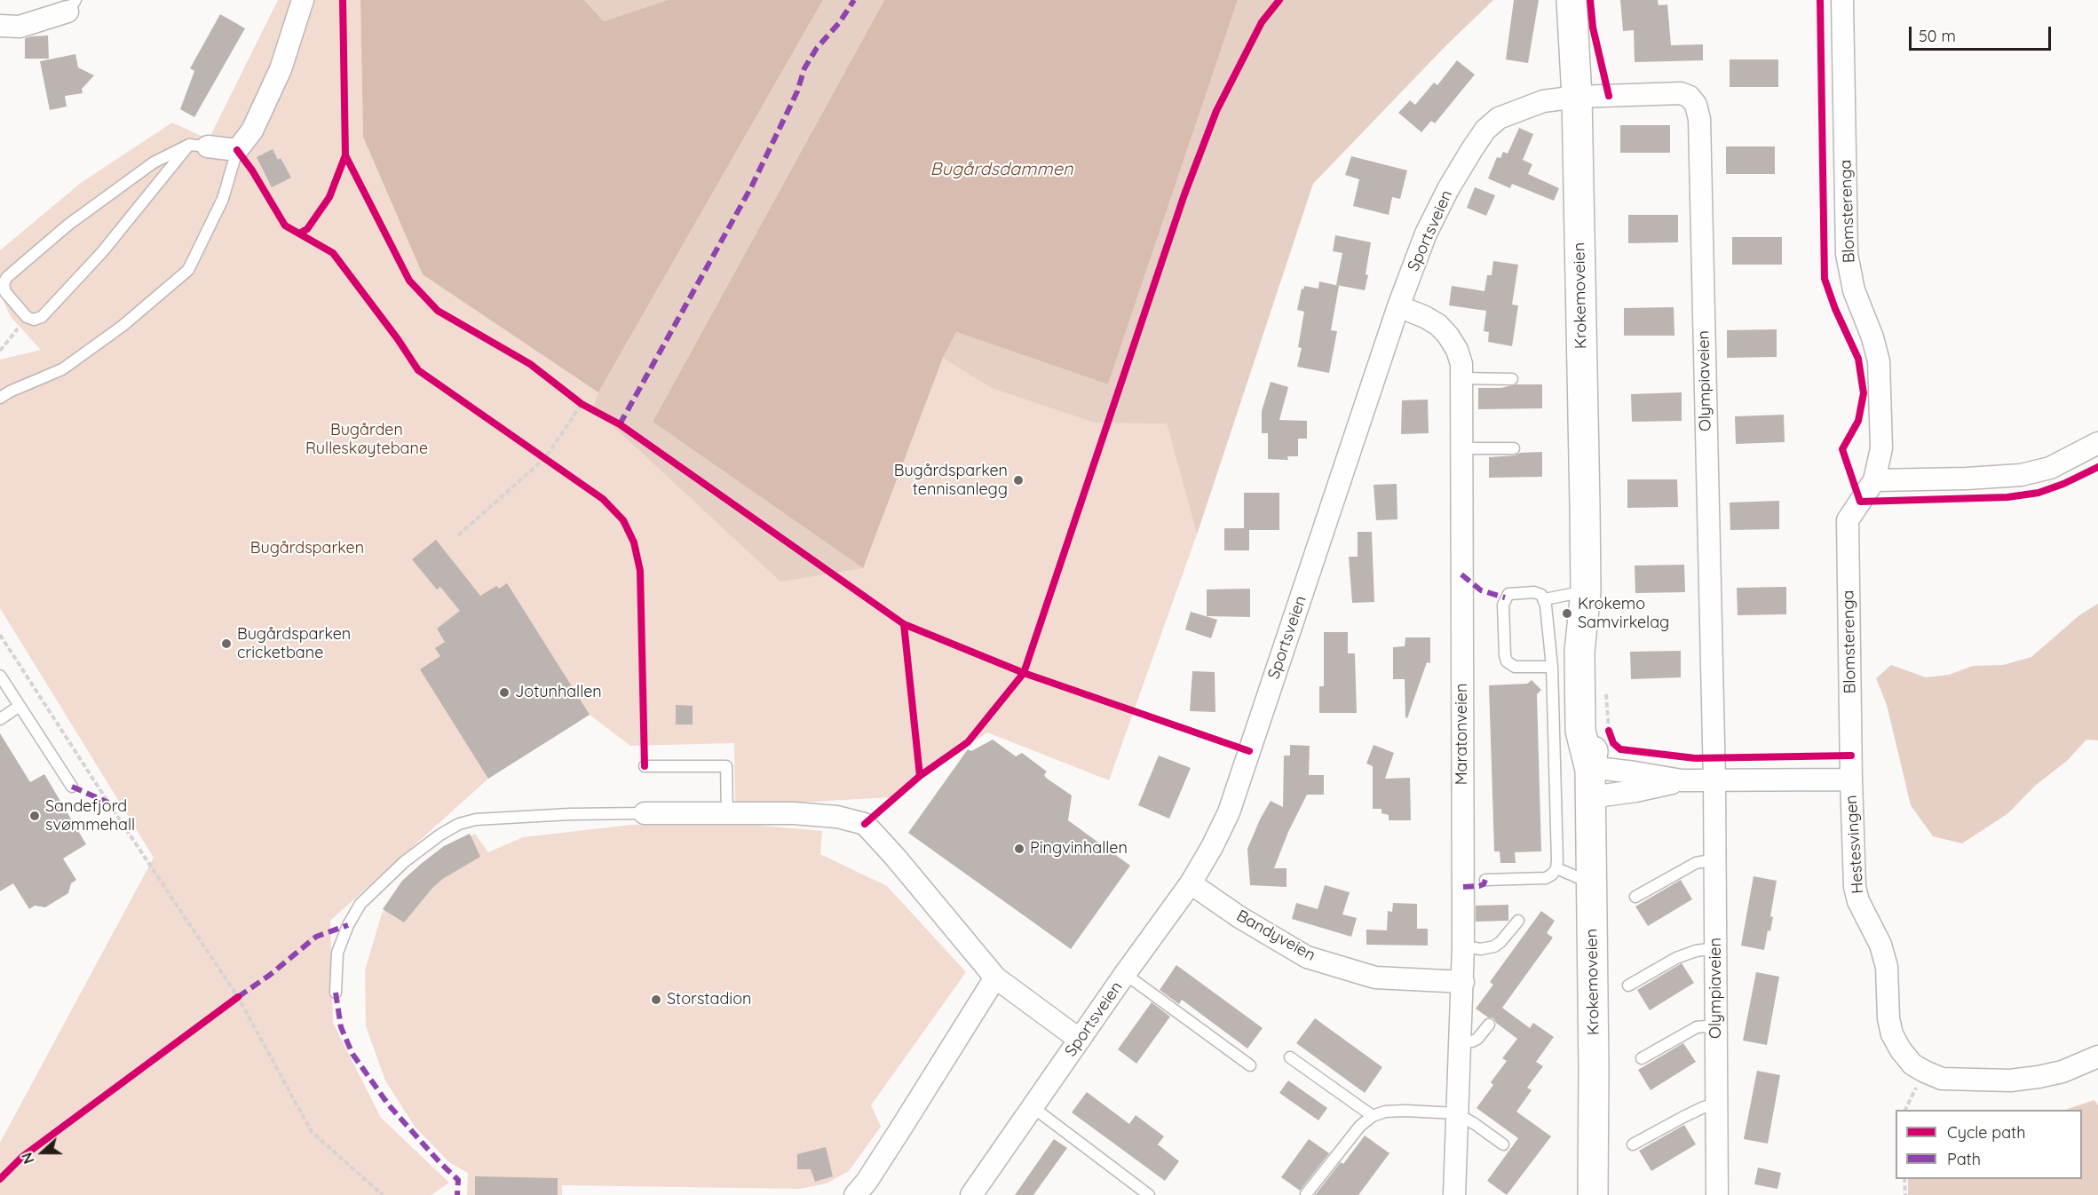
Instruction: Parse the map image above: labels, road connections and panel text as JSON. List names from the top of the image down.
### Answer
{
  "streets": {
    "main road": ["Krokemoveien"],
    "street": [
      "Blomsterenga",
      "Sportsveien",
      "Olympiaveien",
      "Maratonveien",
      "Hestesvingen",
      "Bandyveien"
    ]
  },
  "crossings": [
    ["Blomsterenga", "Hestesvingen"],
    ["Sportsveien", "Krokemoveien"],
    ["Sportsveien", "Olympiaveien"],
    ["Sportsveien", "Maratonveien"],
    ["Sportsveien", "Bandyveien"],
    ["Krokemoveien", "Olympiaveien"],
    ["Olympiaveien", "Hestesvingen"],
    ["Maratonveien", "Bandyveien"]
  ],
  "water": ["Bugårdsdammen"],
  "parks": ["Bugården Rulleskøytebane", "Bugårdsparken"],
  "places": [
    "Bugårdsparken tennisanlegg",
    "Krokemo Samvirkelag",
    "Bugårdsparken cricketbane",
    "Jotunhallen",
    "Sandefjord svømmehall",
    "Pingvinhallen",
    "Storstadion"
  ],
  "legend": ["Cycle path", "Path"],
  "scale_bar": "50 m",
  "north": "left"
}
